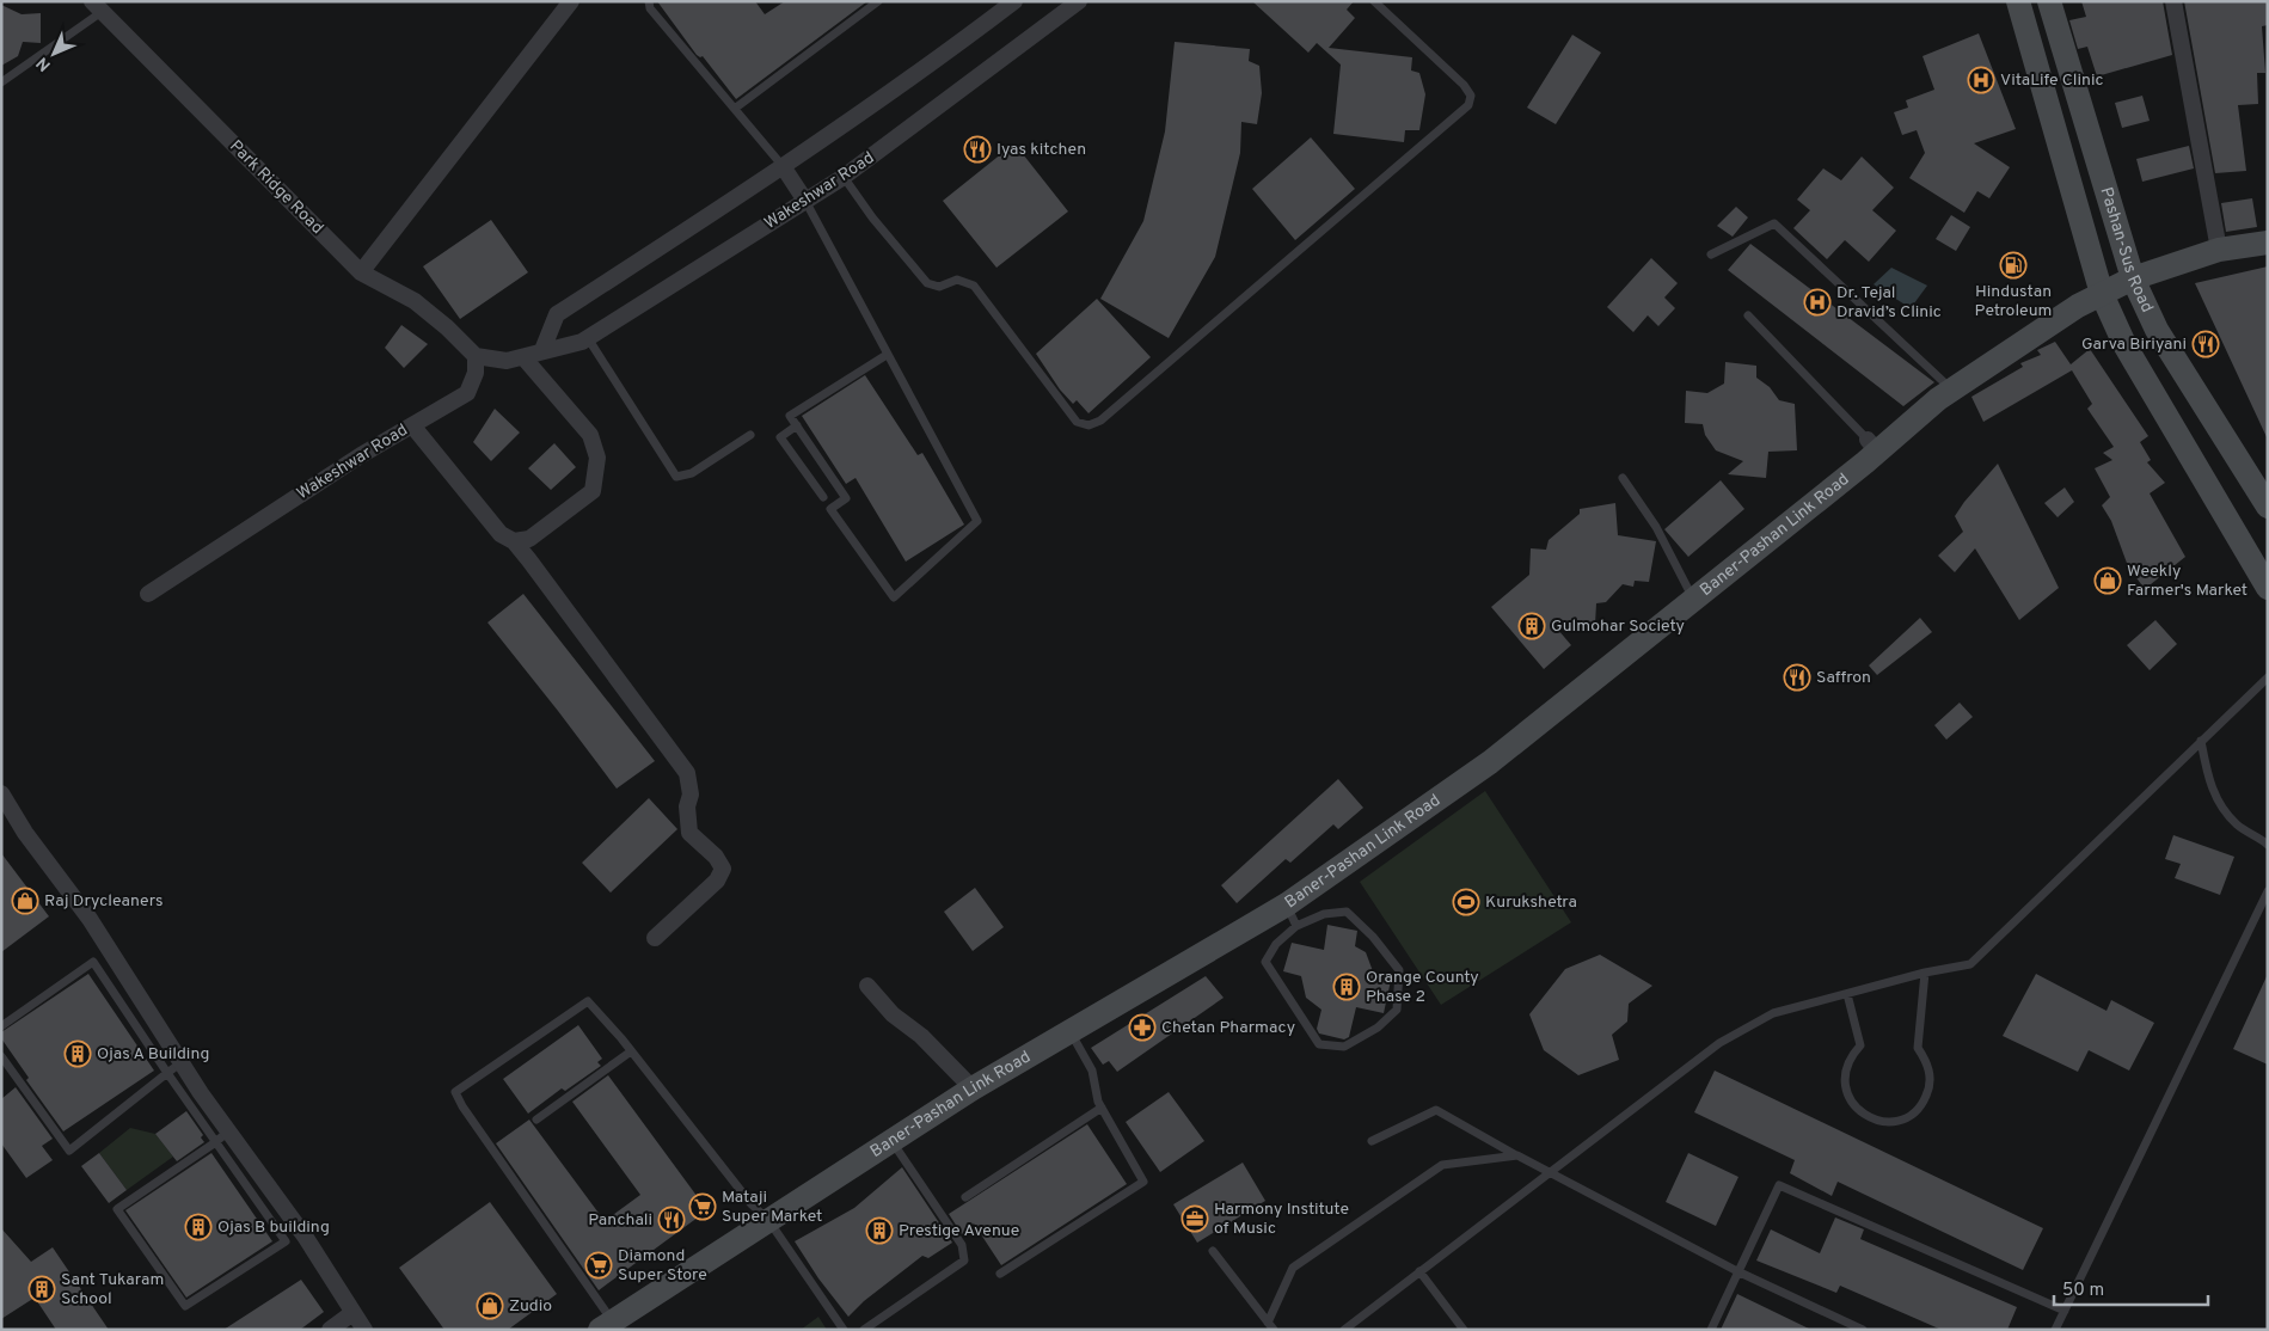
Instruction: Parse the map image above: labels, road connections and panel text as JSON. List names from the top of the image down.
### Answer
{
  "streets": {
    "street": [
      "Park Ridge Road",
      "Wakeshwar Road",
      "Pashan-Sus Road",
      "Baner-Pashan Link Road"
    ]
  },
  "crossings": [
    ["Park Ridge Road", "Wakeshwar Road"],
    ["Pashan-Sus Road", "Baner-Pashan Link Road"]
  ],
  "places": {
    "hospital": ["VitaLife Clinic", "Dr. Tejal Dravid’s Clinic"],
    "restaurant": [
      "Iyas kitchen",
      "Garva Biriyani",
      "Saffron",
      "Panchali"
    ],
    "fuel station": ["Hindustan Petroleum"],
    "shop": ["Weekly Farmer's Market", "Raj Drycleaners", "Zudio"],
    "building": [
      "Gulmohar Society",
      "Orange County Phase 2",
      "Ojas A Building",
      "Ojas B building",
      "Prestige Avenue",
      "Sant Tukaram School"
    ],
    "sports": ["Kurukshetra"],
    "pharmacy": ["Chetan Pharmacy"],
    "supermarket": ["Mataji Super Market", "Diamond Super Store"],
    "office": ["Harmony Institute of Music"]
  },
  "scale_bar": "50 m",
  "north": "bottom left"
}
